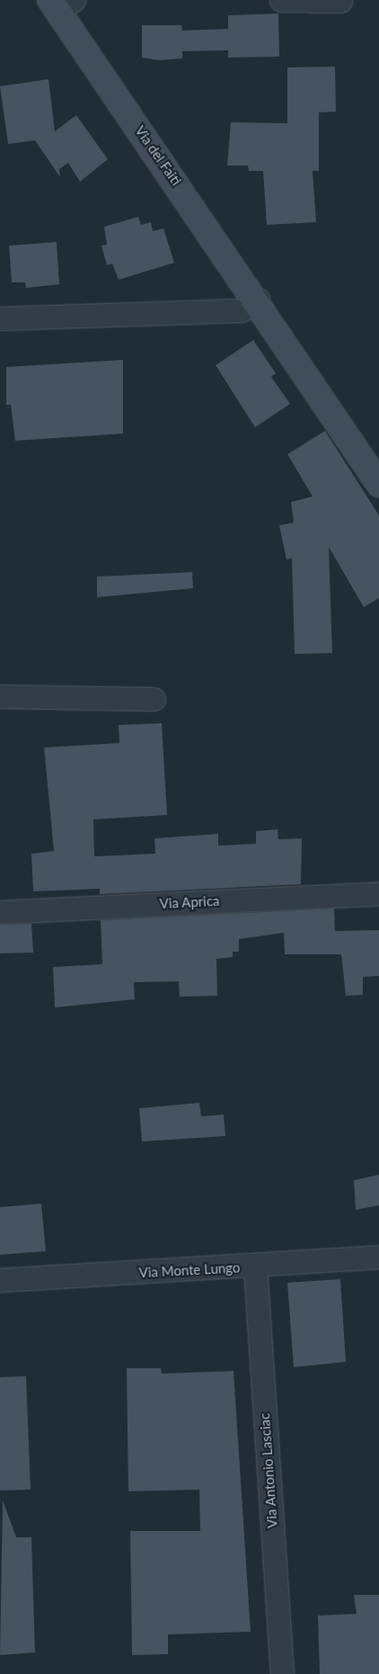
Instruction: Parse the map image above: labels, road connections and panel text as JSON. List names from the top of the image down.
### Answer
{
  "streets": {
    "street": [
      "Via del Faiti",
      "Via Aprica",
      "Via Monte Lungo",
      "Via Antonio Lasciac"
    ]
  },
  "crossings": [
    ["Via Monte Lungo", "Via Antonio Lasciac"]
  ]
}
